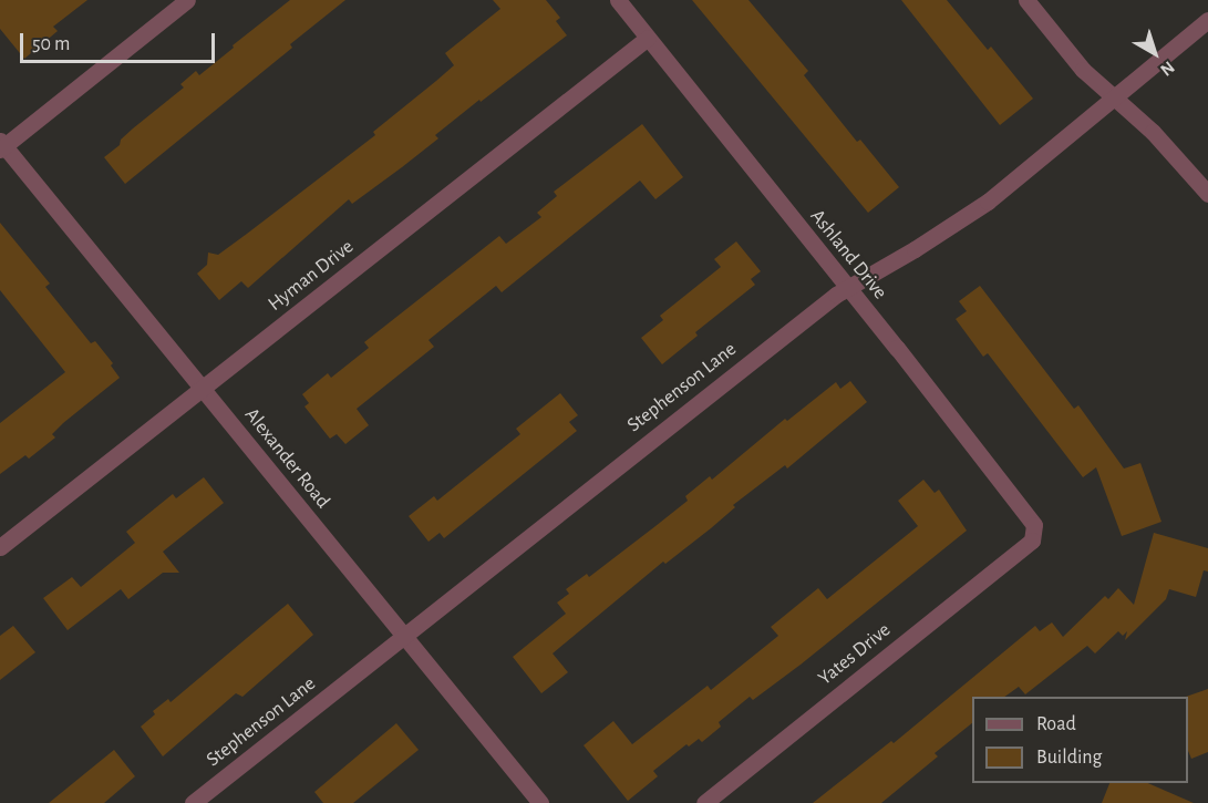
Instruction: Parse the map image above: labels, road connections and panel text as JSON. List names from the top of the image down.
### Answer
{
  "streets": {
    "street": [
      "Ashland Drive",
      "Hyman Drive",
      "Stephenson Lane",
      "Alexander Road",
      "Yates Drive"
    ]
  },
  "crossings": [
    ["Ashland Drive", "Hyman Drive"],
    ["Ashland Drive", "Stephenson Lane"],
    ["Ashland Drive", "Yates Drive"],
    ["Hyman Drive", "Alexander Road"],
    ["Stephenson Lane", "Alexander Road"]
  ],
  "legend": ["Road", "Building"],
  "scale_bar": "50 m",
  "north": "bottom right"
}
